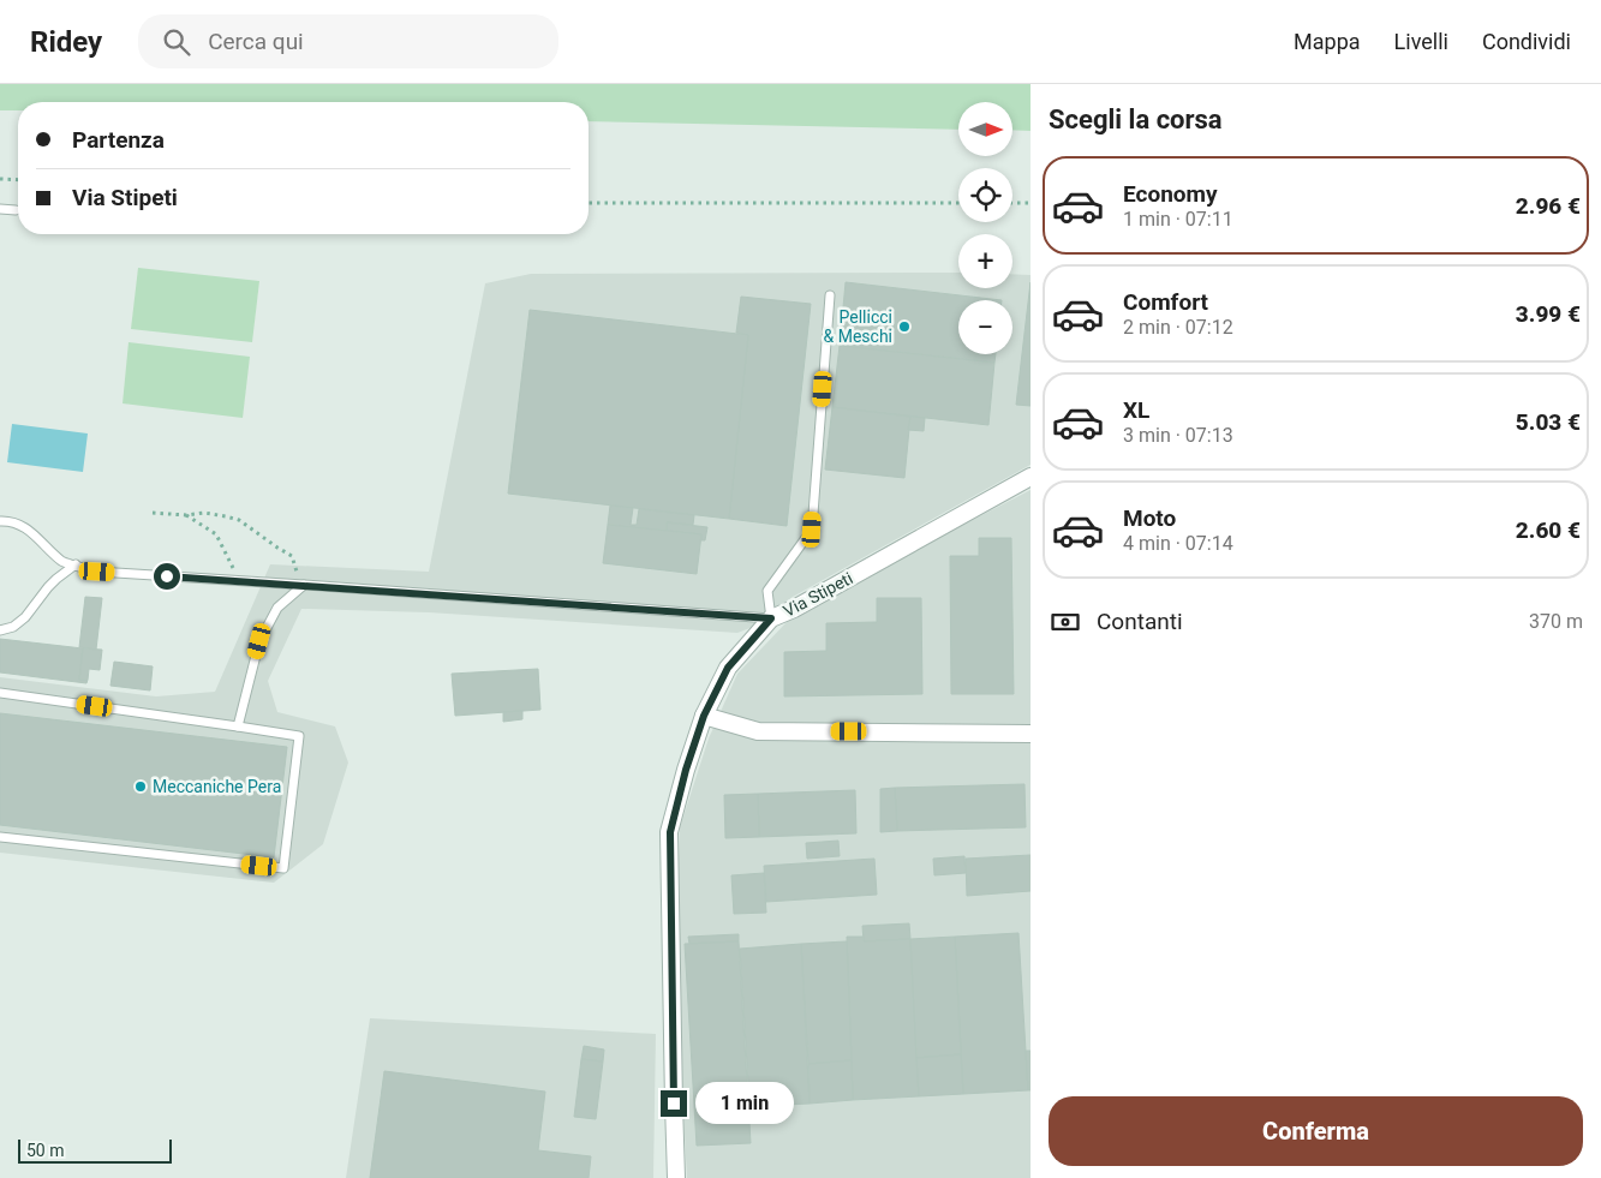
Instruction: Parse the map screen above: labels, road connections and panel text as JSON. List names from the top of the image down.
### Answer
{
  "streets": {
    "street": ["Via Stipeti"]
  },
  "places": ["Pellicci & Meschi", "Meccaniche Pera"],
  "scale_bar": "50 m",
  "north": "right",
  "page": {
    "header": "Ridey",
    "search": "Cerca qui",
    "nav": ["Mappa", "Livelli", "Condividi"],
    "heading": "Scegli la corsa",
    "map_buttons": ["+", "−"],
    "banner": ["Partenza", "Via Stipeti"],
    "list": [
      {
        "name": "Economy",
        "note": "1 min · 07:11",
        "value": "2.96 €"
      },
      {
        "name": "Comfort",
        "note": "2 min · 07:12",
        "value": "3.99 €"
      },
      {
        "name": "XL",
        "note": "3 min · 07:13",
        "value": "5.03 €"
      },
      {
        "name": "Moto",
        "note": "4 min · 07:14",
        "value": "2.60 €"
      }
    ],
    "pay": ["Contanti", "370 m"],
    "bubble": "1 min",
    "buttons": "Conferma",
    "scale": "50 m"
  }
}
